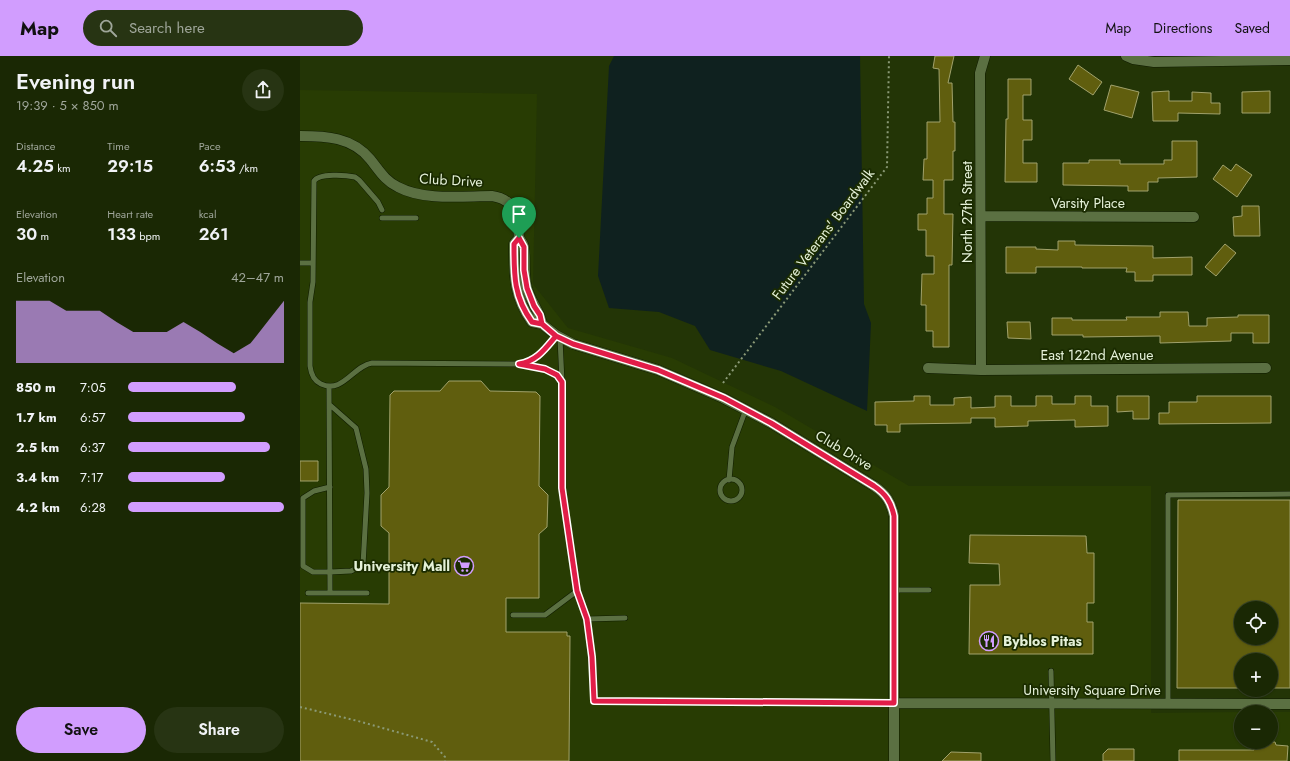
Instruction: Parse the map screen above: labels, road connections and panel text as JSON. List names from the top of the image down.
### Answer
{
  "streets": {
    "street": [
      "Club Drive",
      "Varsity Place",
      "North 27th Street",
      "East 122nd Avenue",
      "University Square Drive"
    ],
    "path": ["Future Veterans' Boardwalk"]
  },
  "crossings": [
    ["Club Drive", "University Square Drive"],
    ["Varsity Place", "North 27th Street"],
    ["North 27th Street", "East 122nd Avenue"]
  ],
  "places": {
    "supermarket": ["University Mall"],
    "restaurant": ["Byblos Pitas"]
  },
  "page": {
    "header": "Map",
    "search": "Search here",
    "nav": ["Map", "Directions", "Saved"],
    "heading": ["Evening run", "19:39 · 5 × 850 m"],
    "stats": [
      ["Distance", "4.25 km"],
      ["Time", "29:15"],
      ["Pace", "6:53 /km"],
      ["Elevation", "30 m"],
      ["Heart rate", "133 bpm"],
      ["kcal", "261"]
    ],
    "chart": ["Elevation", "42–47 m"],
    "list": [
      {
        "name": "850 m",
        "note": "7:05"
      },
      {
        "name": "1.7 km",
        "note": "6:57"
      },
      {
        "name": "2.5 km",
        "note": "6:37"
      },
      {
        "name": "3.4 km",
        "note": "7:17"
      },
      {
        "name": "4.2 km",
        "note": "6:28"
      }
    ],
    "map_buttons": ["+", "−"],
    "buttons": ["Save", "Share"]
  }
}
